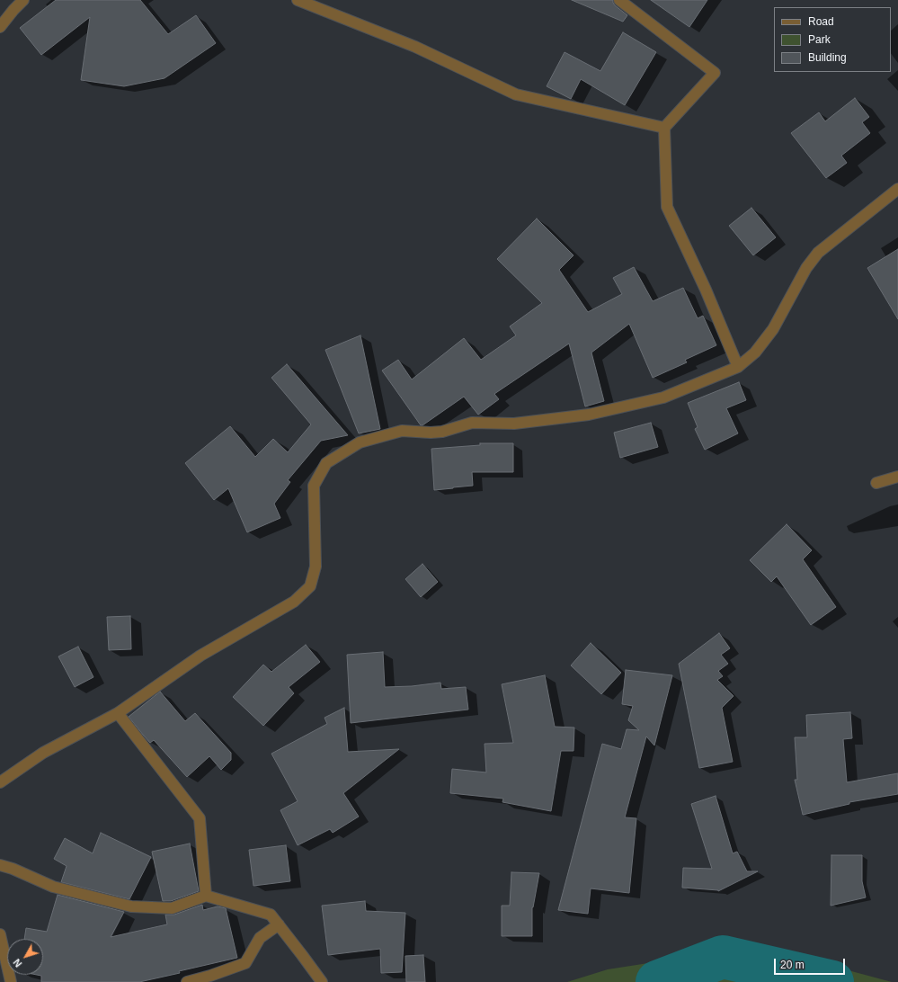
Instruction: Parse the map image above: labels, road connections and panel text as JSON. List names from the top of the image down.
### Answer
{
  "legend": ["Road", "Park", "Building"],
  "scale_bar": "20 m",
  "north": "bottom left"
}
